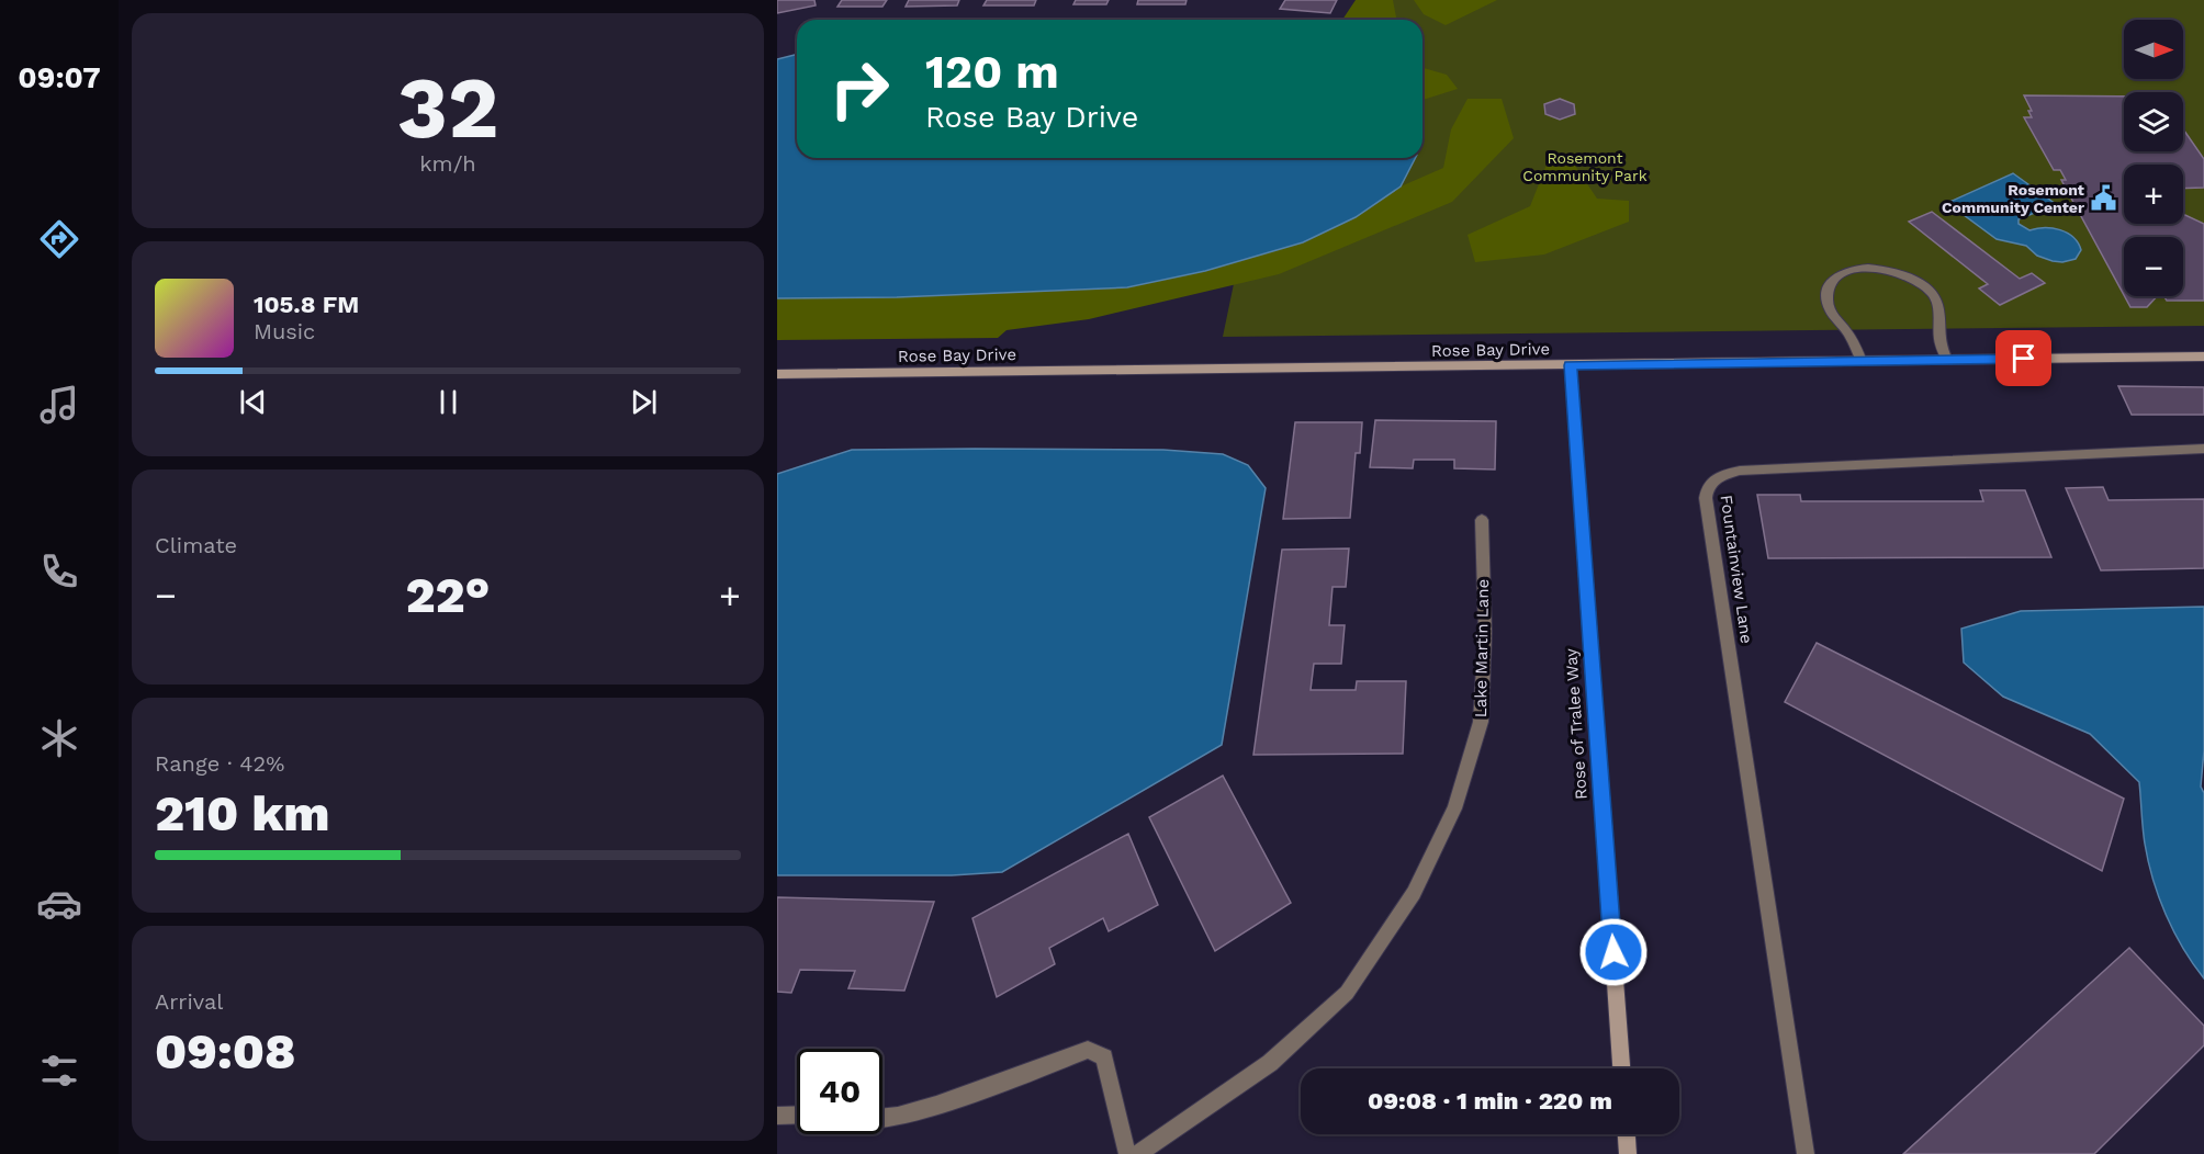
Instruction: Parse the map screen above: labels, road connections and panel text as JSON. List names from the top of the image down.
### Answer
{
  "streets": {
    "street": [
      "Rose Bay Drive",
      "Fountainview Lane",
      "Lake Martin Lane",
      "Rose of Tralee Way"
    ]
  },
  "crossings": [
    ["Rose Bay Drive", "Rose of Tralee Way"]
  ],
  "parks": ["Rosemont Community Park"],
  "places": {
    "public building": ["Rosemont Community Center"]
  },
  "north": "right",
  "page": {
    "tabs": "09:07",
    "tile": [
      ["32", "km/h"],
      "Climate",
      ["Range · 42%", "210 km"],
      ["Arrival", "09:08"]
    ],
    "map_buttons": ["+", "−"],
    "turn": ["120 m", "Rose Bay Drive"],
    "song": ["105.8 FM", "Music"],
    "heat": ["−", "22°", "+"],
    "limit": "40",
    "trip": "09:08 · 1 min · 220 m"
  }
}
